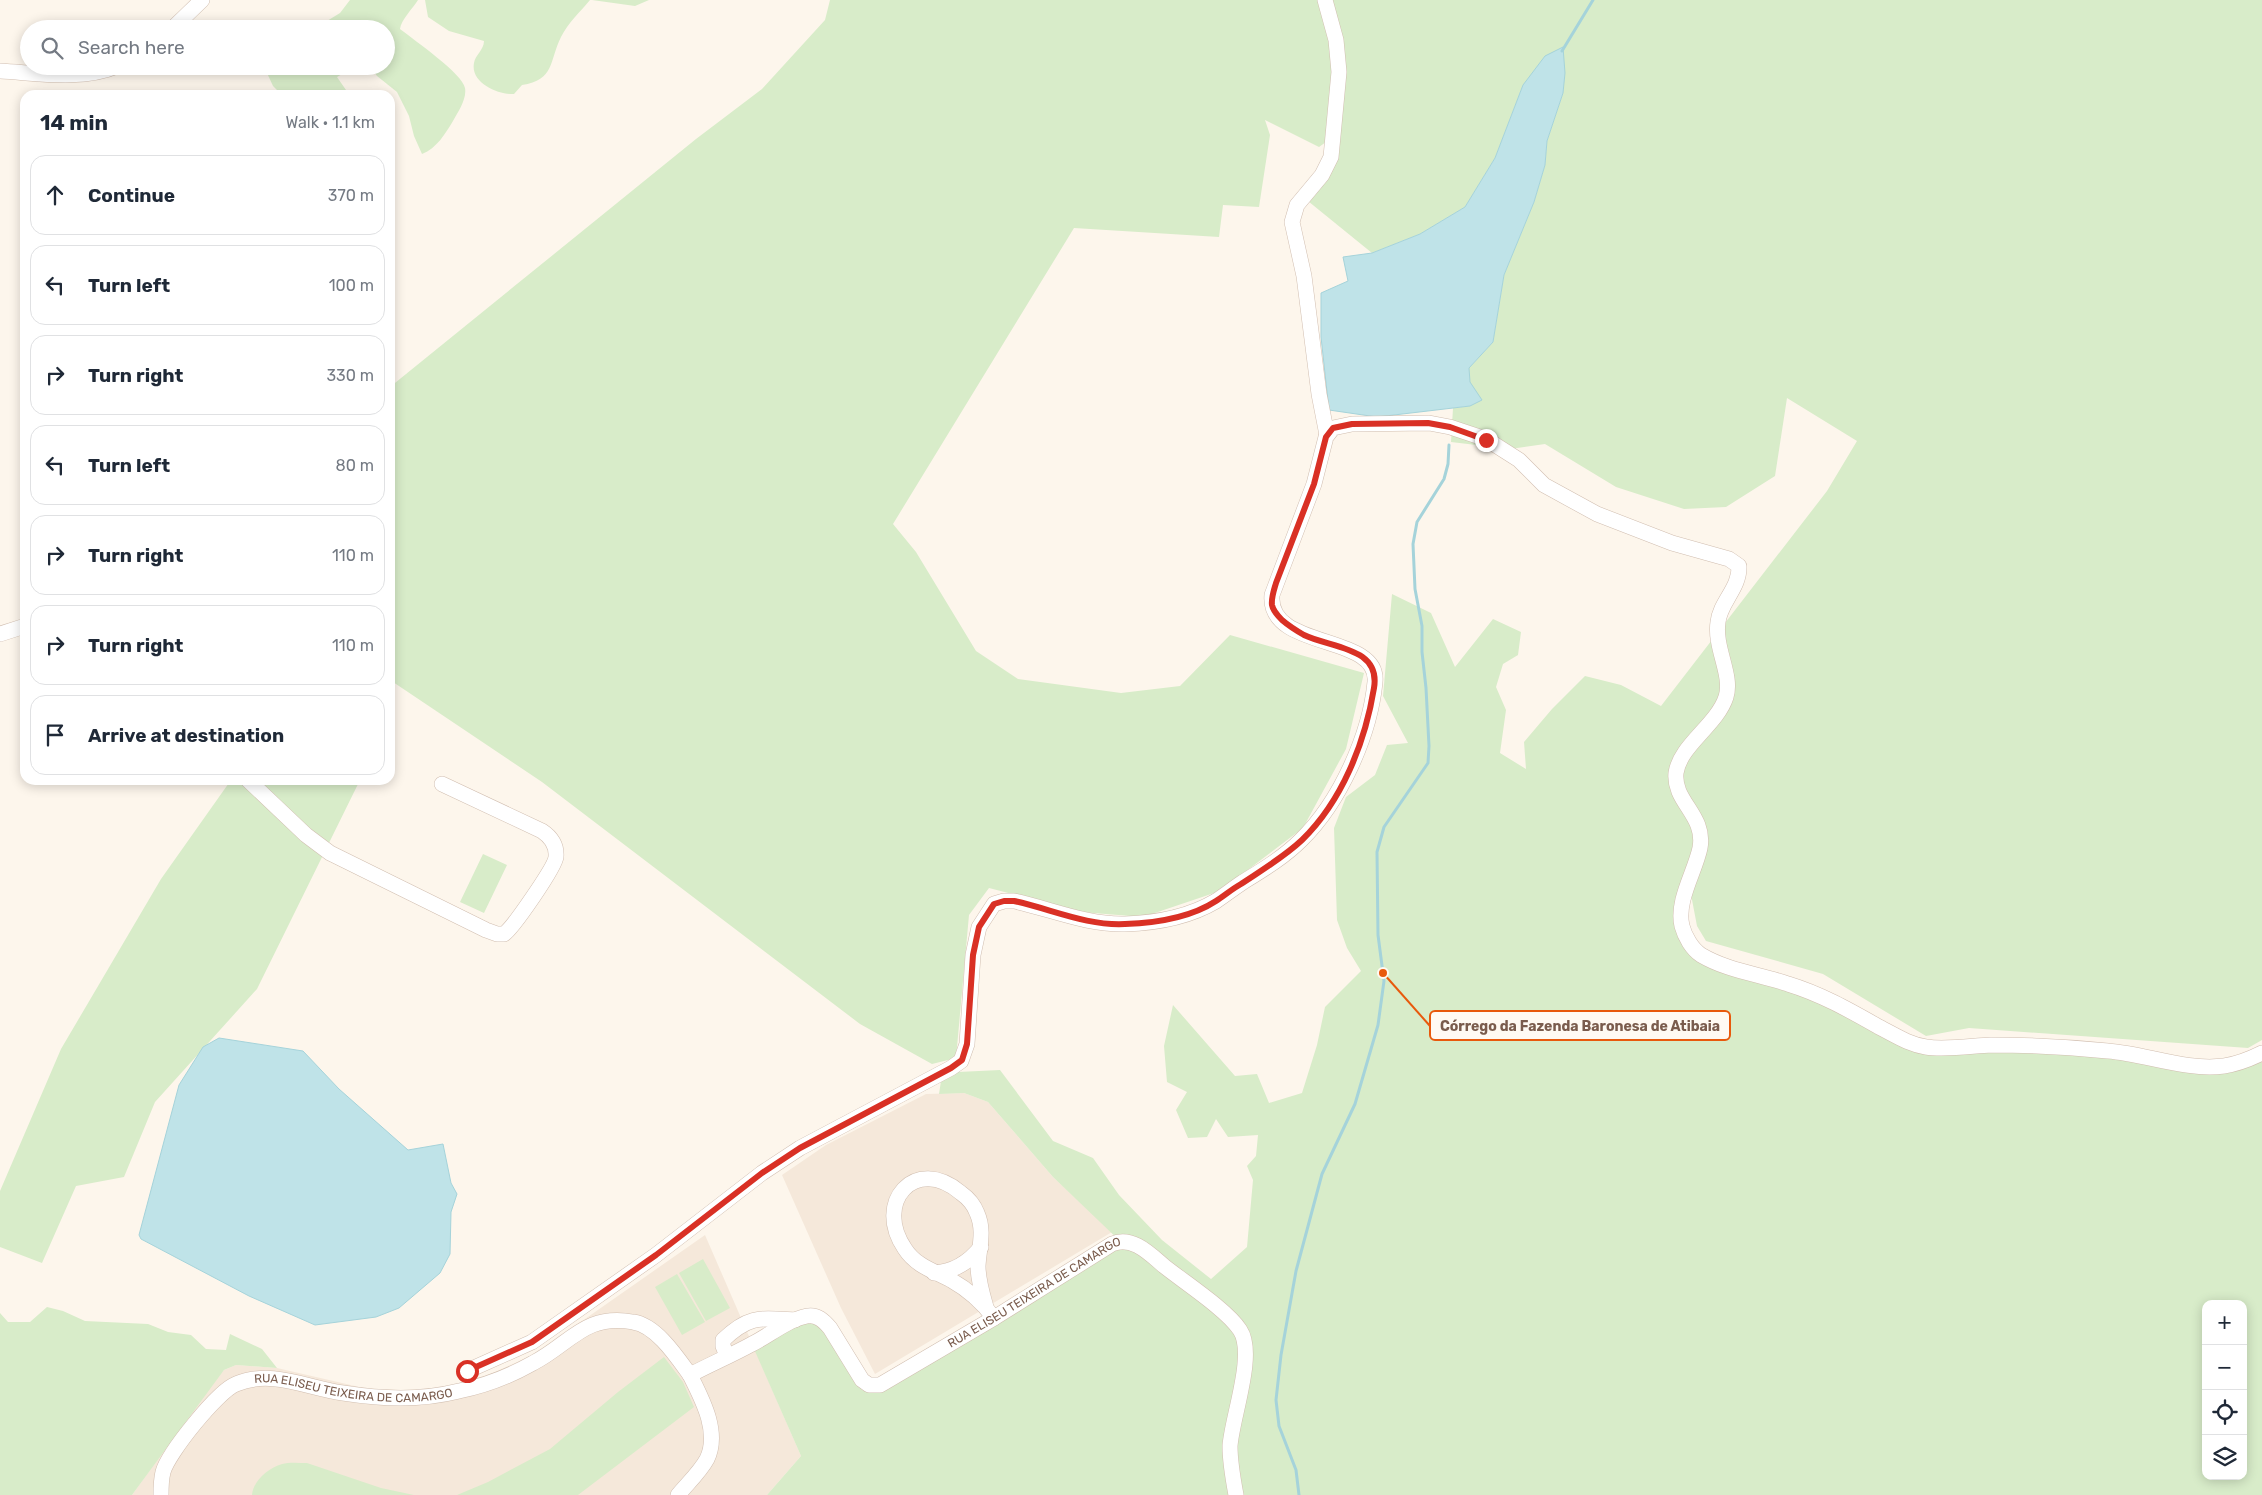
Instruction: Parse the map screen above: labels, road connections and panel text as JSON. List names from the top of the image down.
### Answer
{
  "streets": {
    "street": ["RUA ELISEU TEIXEIRA DE CAMARGO"]
  },
  "places": ["Córrego da Fazenda Baronesa de Atibaia"],
  "page": {
    "search": "Search here",
    "heading": ["14 min", "Walk · 1.1 km"],
    "list": [
      ["Continue", "370 m"],
      ["Turn left", "100 m"],
      ["Turn right", "330 m"],
      ["Turn left", "80 m"],
      ["Turn right", "110 m"],
      ["Turn right", "110 m"],
      "Arrive at destination"
    ],
    "map_buttons": ["+", "−"]
  }
}
